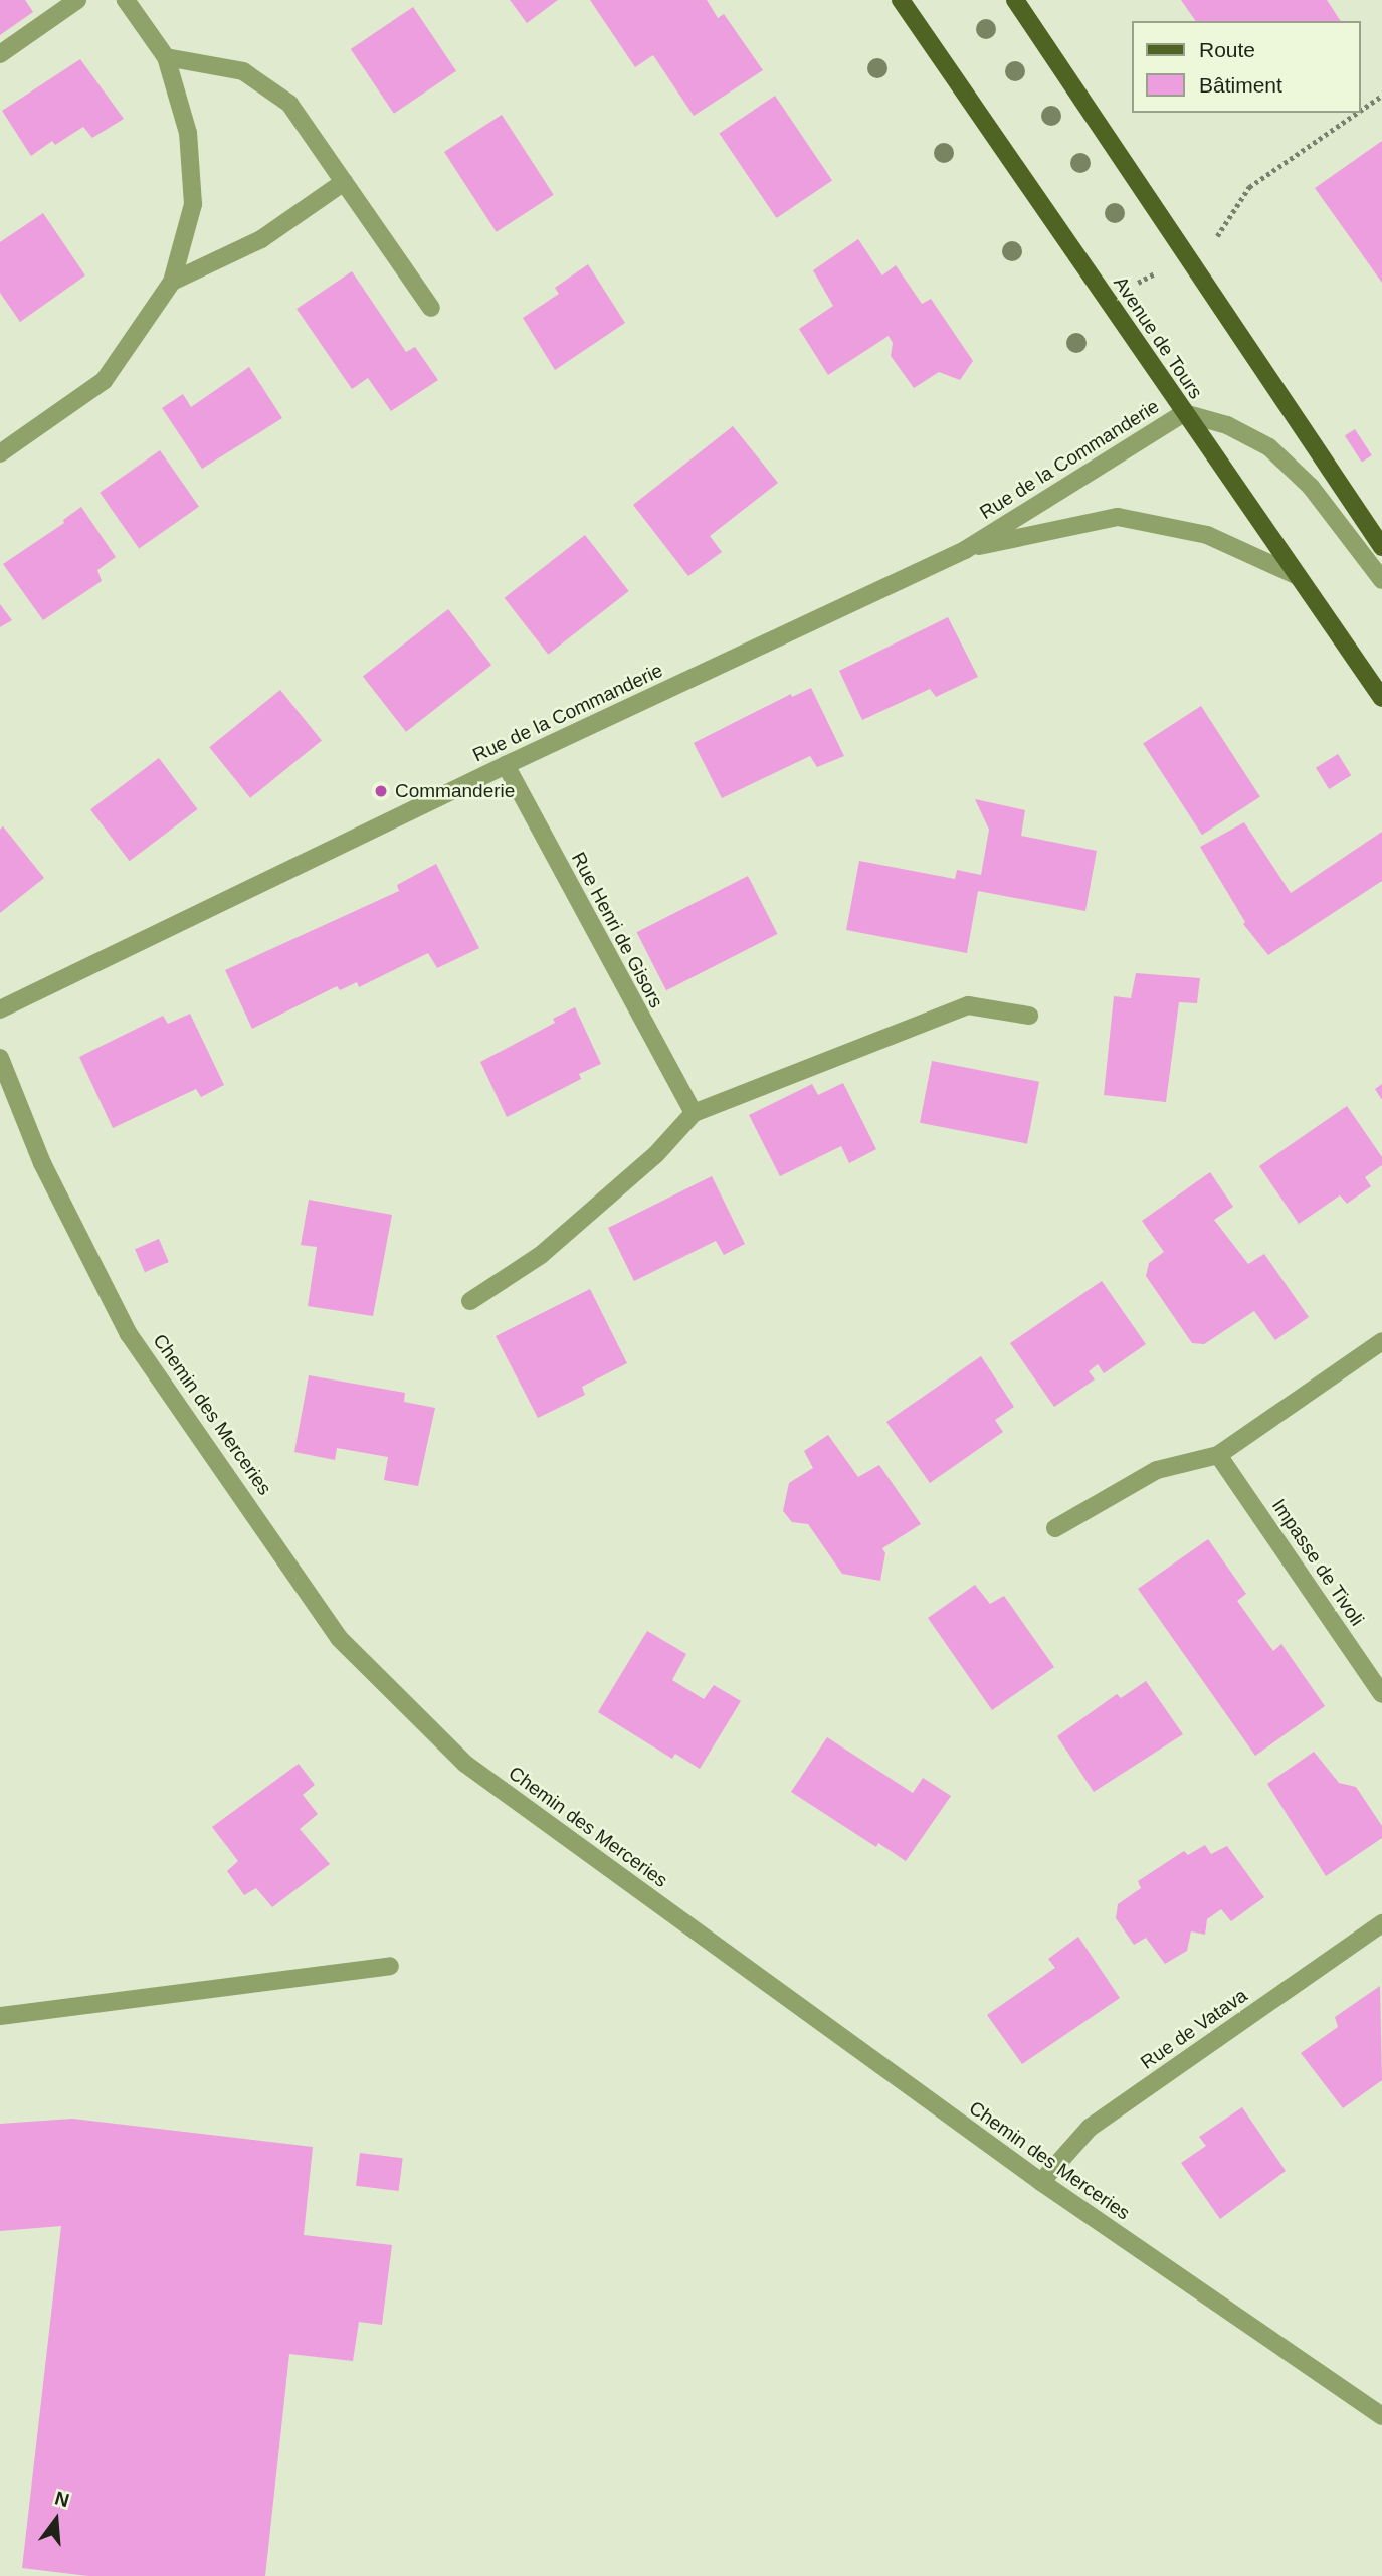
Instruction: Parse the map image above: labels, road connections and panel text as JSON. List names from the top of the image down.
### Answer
{
  "streets": {
    "main road": ["Avenue de Tours"],
    "street": [
      "Rue de la Commanderie",
      "Rue Henri de Gisors",
      "Chemin des Merceries",
      "Impasse de Tivoli",
      "Rue de Vatava"
    ]
  },
  "crossings": [
    ["Avenue de Tours", "Rue de la Commanderie"],
    ["Rue de la Commanderie", "Rue Henri de Gisors"],
    ["Chemin des Merceries", "Rue de Vatava"]
  ],
  "places": ["Commanderie"],
  "legend": ["Route", "Bâtiment"],
  "north": "top"
}
